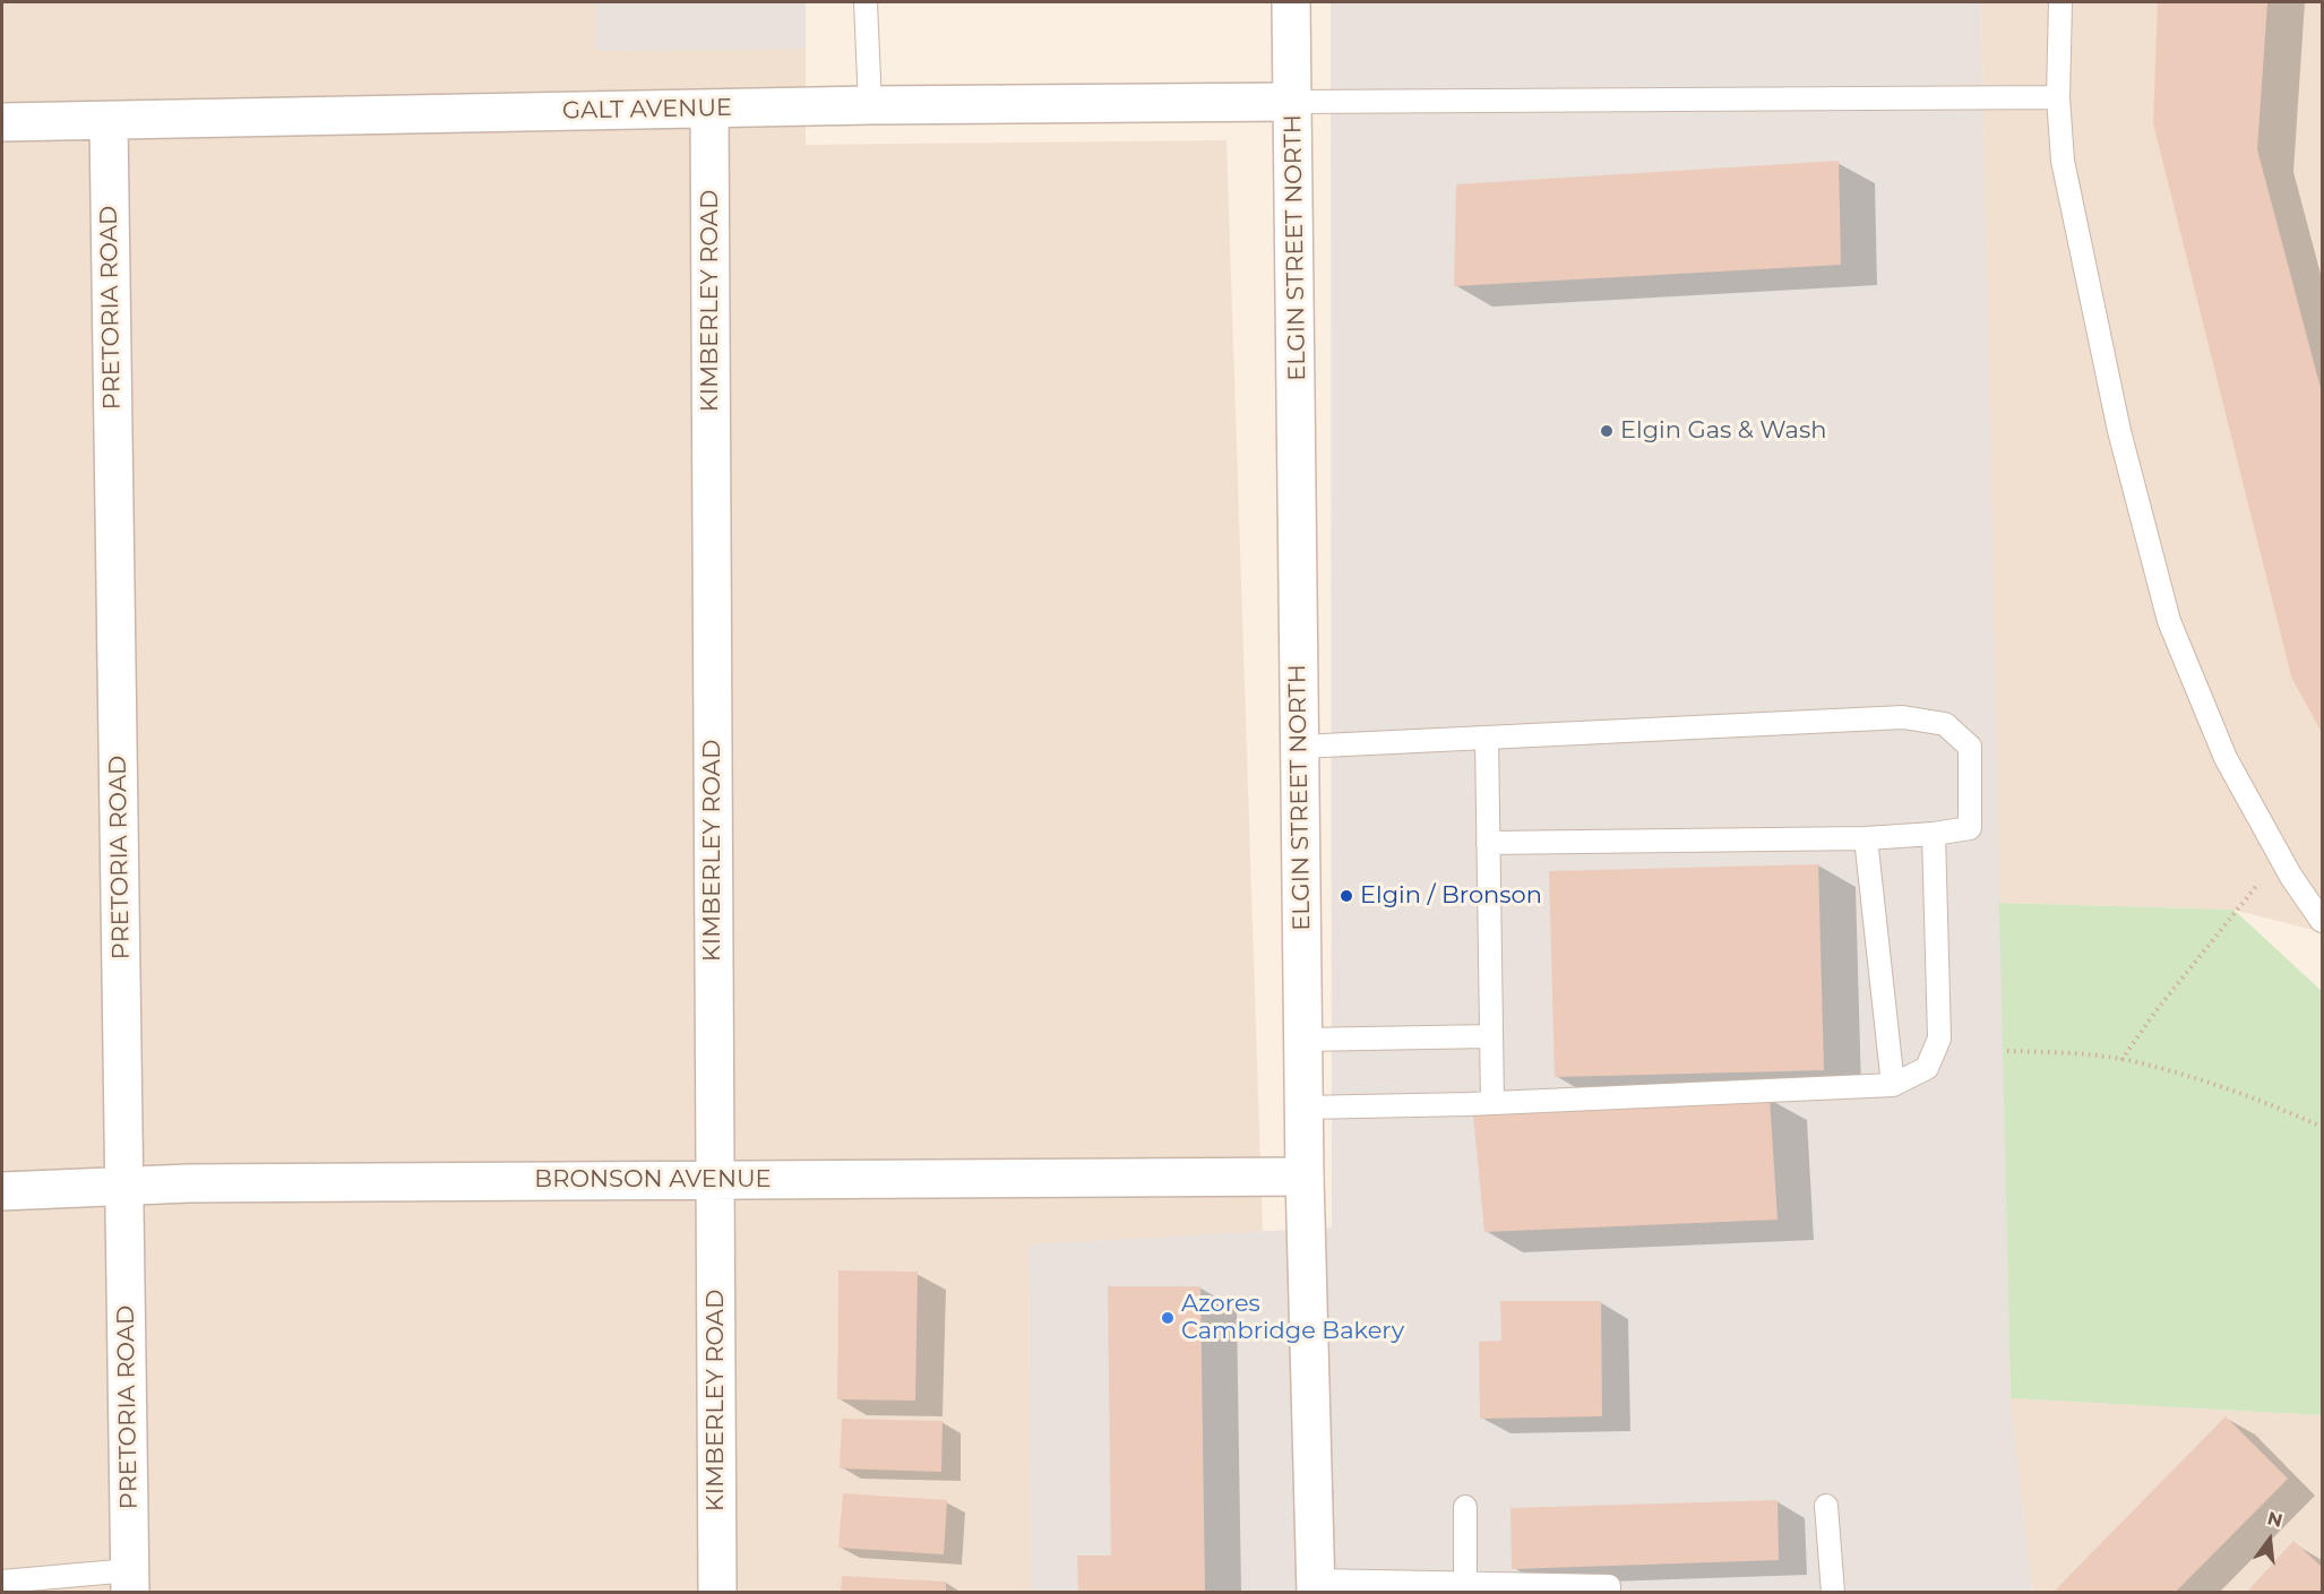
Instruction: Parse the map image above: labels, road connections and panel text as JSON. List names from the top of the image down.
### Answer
{
  "streets": {
    "street": [
      "GALT AVENUE",
      "ELGIN STREET NORTH",
      "KIMBERLEY ROAD",
      "PRETORIA ROAD",
      "BRONSON AVENUE"
    ]
  },
  "crossings": [
    ["GALT AVENUE", "ELGIN STREET NORTH"],
    ["GALT AVENUE", "KIMBERLEY ROAD"],
    ["GALT AVENUE", "PRETORIA ROAD"],
    ["ELGIN STREET NORTH", "BRONSON AVENUE"],
    ["KIMBERLEY ROAD", "BRONSON AVENUE"],
    ["PRETORIA ROAD", "BRONSON AVENUE"]
  ],
  "places": ["Elgin Gas & Wash", "Elgin / Bronson", "Azores Cambridge Bakery"],
  "north": "top"
}
